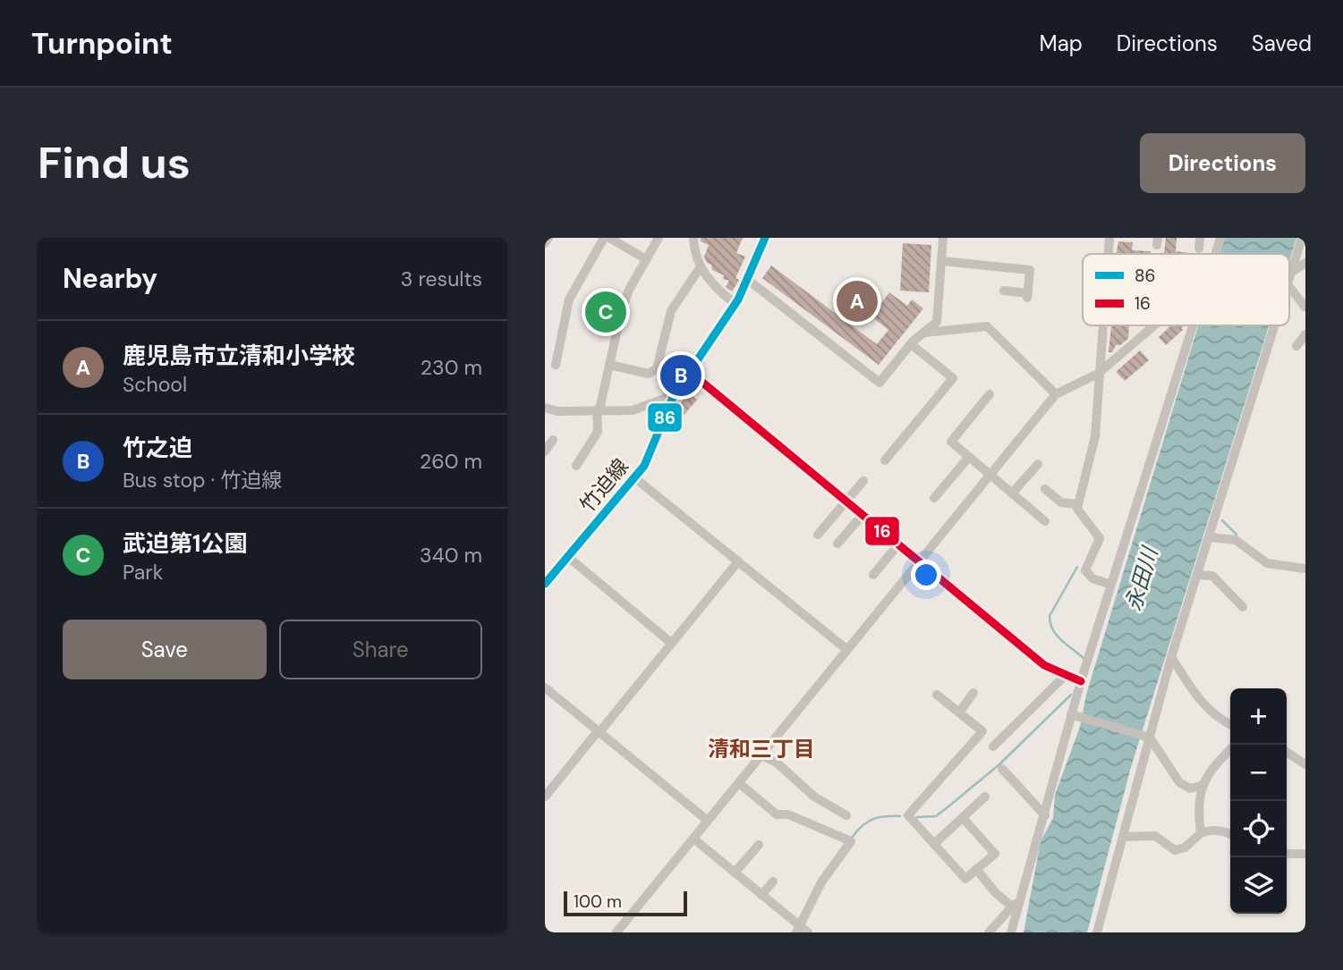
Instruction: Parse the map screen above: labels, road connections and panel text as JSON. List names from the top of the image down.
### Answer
{
  "streets": {
    "street": ["竹迫線"]
  },
  "districts": ["清和三丁目"],
  "water": ["永田川"],
  "lines": ["transit line 86", "transit line 16"],
  "legend": ["86", "16"],
  "scale_bar": "100 m",
  "page": {
    "header": "Turnpoint",
    "nav": ["Map", "Directions", "Saved"],
    "buttons": [
      "Directions",
      ["Save", "Share"]
    ],
    "title": "Find us",
    "heading": ["Nearby", "3 results"],
    "pins": ["A", "C", "B"],
    "list": [
      {
        "mark": "A",
        "name": "鹿児島市立清和小学校",
        "note": "School",
        "value": "230 m"
      },
      {
        "mark": "B",
        "name": "竹之迫",
        "note": "Bus stop · 竹迫線",
        "value": "260 m"
      },
      {
        "mark": "C",
        "name": "武迫第1公園",
        "note": "Park",
        "value": "340 m"
      }
    ],
    "map_buttons": ["+", "−"],
    "scale": "100 m"
  }
}
